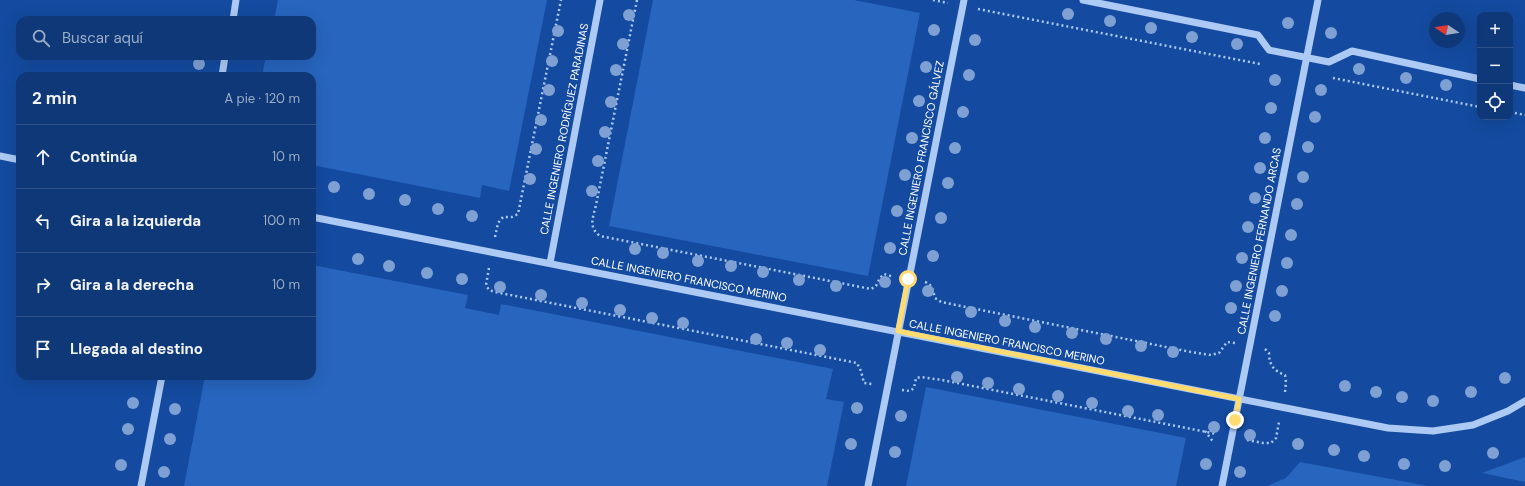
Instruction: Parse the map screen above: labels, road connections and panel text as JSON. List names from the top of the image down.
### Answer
{
  "streets": {
    "street": [
      "CALLE INGENIERO RODRÍGUEZ PARADINAS",
      "CALLE INGENIERO FRANCISCO GÁLVEZ",
      "CALLE INGENIERO FERNANDO ARCAS",
      "CALLE INGENIERO FRANCISCO MERINO"
    ]
  },
  "crossings": [
    ["CALLE INGENIERO RODRÍGUEZ PARADINAS", "CALLE INGENIERO FRANCISCO MERINO"],
    ["CALLE INGENIERO FRANCISCO GÁLVEZ", "CALLE INGENIERO FRANCISCO MERINO"],
    ["CALLE INGENIERO FERNANDO ARCAS", "CALLE INGENIERO FRANCISCO MERINO"]
  ],
  "north": "left",
  "page": {
    "map_buttons": ["+", "−"],
    "search": "Buscar aquí",
    "heading": ["2 min", "A pie · 120 m"],
    "list": [
      ["Continúa", "10 m"],
      ["Gira a la izquierda", "100 m"],
      ["Gira a la derecha", "10 m"],
      "Llegada al destino"
    ]
  }
}
